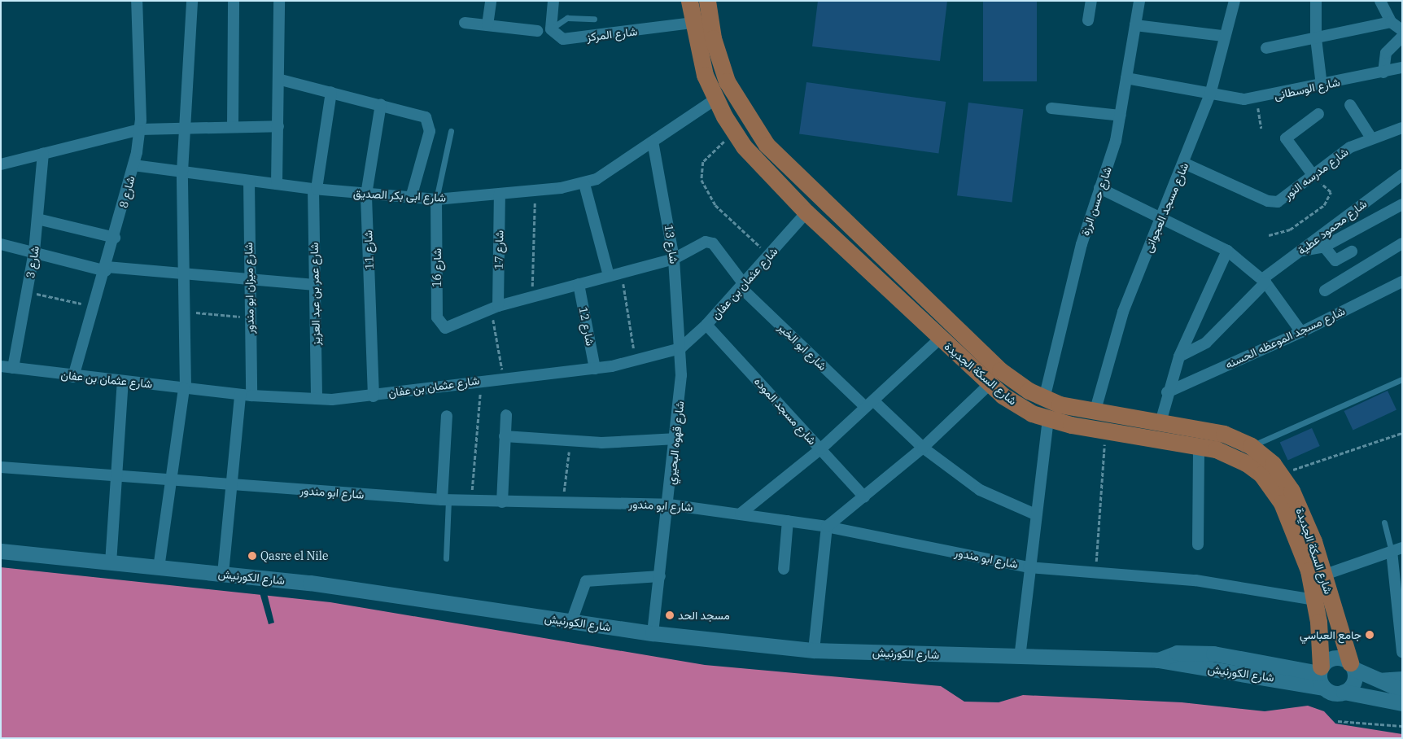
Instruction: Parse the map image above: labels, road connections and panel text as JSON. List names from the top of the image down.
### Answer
{
  "streets": {
    "main road": ["شارع السكة الجديدة", "شارع الكورنيش"],
    "street": [
      "شارع المركز",
      "شارع الوسطانى",
      "شارع مدرسه النور",
      "شارع 8",
      "شارع ابى بكر الصديق",
      "شارع حسن الرزة",
      "شارع مسجد العجوانى",
      "شارع محمود عطية",
      "شارع 13",
      "شارع 11",
      "شارع 17",
      "شارع 3",
      "شارع 16",
      "شارع عثمان بن عفان",
      "شارع ميزان ابو مندور",
      "شارع عمر بن عبد العزيز",
      "شارع 12",
      "شارع مسجد الموعظه الحسنه",
      "شارع ابو الخير",
      "شارع مسجد الموده",
      "شارع قهوه البحيري",
      "شارع ابو مندور"
    ]
  },
  "crossings": [
    ["شارع المركز", "شارع السكة الجديدة"],
    ["شارع الوسطانى", "شارع حسن الرزة"],
    ["شارع الوسطانى", "شارع مسجد العجوانى"],
    ["شارع مدرسه النور", "شارع مسجد العجوانى"],
    ["شارع 8", "شارع ابى بكر الصديق"],
    ["شارع 8", "شارع عثمان بن عفان"],
    ["شارع ابى بكر الصديق", "شارع 13"],
    ["شارع ابى بكر الصديق", "شارع 11"],
    ["شارع ابى بكر الصديق", "شارع 17"],
    ["شارع ابى بكر الصديق", "شارع 16"],
    ["شارع ابى بكر الصديق", "شارع ميزان ابو مندور"],
    ["شارع ابى بكر الصديق", "شارع عمر بن عبد العزيز"],
    ["شارع ابى بكر الصديق", "شارع السكة الجديدة"],
    ["شارع حسن الرزة", "شارع السكة الجديدة"],
    ["شارع مسجد العجوانى", "شارع السكة الجديدة"],
    ["شارع 13", "شارع عثمان بن عفان"],
    ["شارع 13", "شارع ابو الخير"],
    ["شارع 13", "شارع قهوه البحيري"],
    ["شارع 11", "شارع عثمان بن عفان"],
    ["شارع 17", "شارع 16"],
    ["شارع 3", "شارع عثمان بن عفان"],
    ["شارع عثمان بن عفان", "شارع ميزان ابو مندور"],
    ["شارع عثمان بن عفان", "شارع عمر بن عبد العزيز"],
    ["شارع عثمان بن عفان", "شارع 12"],
    ["شارع عثمان بن عفان", "شارع ابو الخير"],
    ["شارع عثمان بن عفان", "شارع السكة الجديدة"],
    ["شارع عثمان بن عفان", "شارع مسجد الموده"],
    ["شارع عثمان بن عفان", "شارع قهوه البحيري"],
    ["شارع ميزان ابو مندور", "شارع ابو مندور"],
    ["شارع ميزان ابو مندور", "شارع الكورنيش"],
    ["شارع السكة الجديدة", "شارع ابو مندور"],
    ["شارع السكة الجديدة", "شارع الكورنيش"],
    ["شارع قهوه البحيري", "شارع ابو مندور"],
    ["شارع قهوه البحيري", "شارع الكورنيش"]
  ],
  "places": ["Qasre el Nile", "مسجد الحد", "جامع العباسي"]
}
